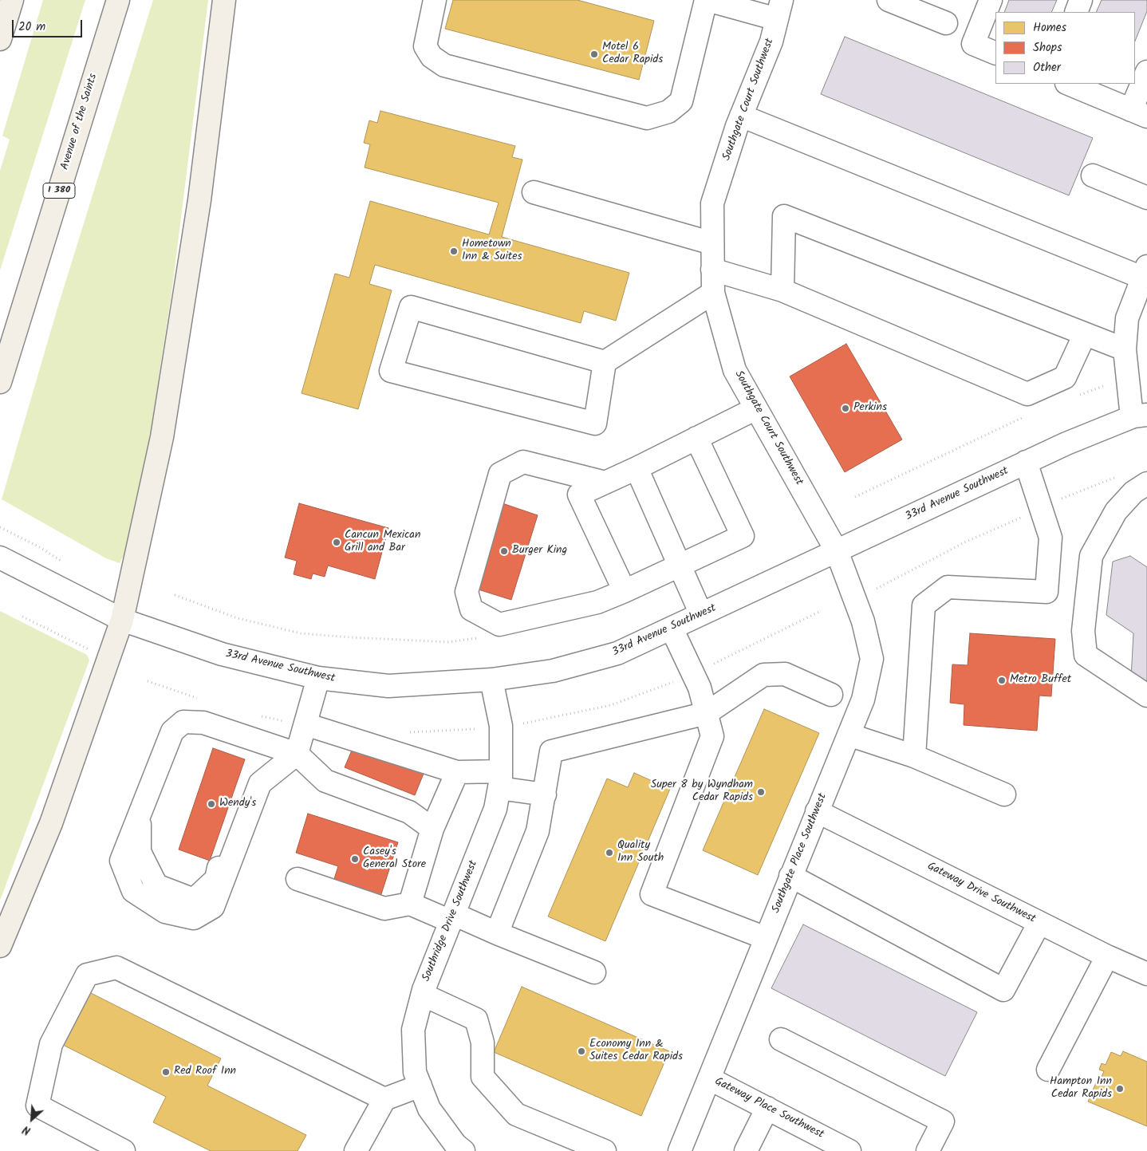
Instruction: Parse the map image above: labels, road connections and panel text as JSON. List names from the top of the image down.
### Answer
{
  "streets": {
    "highway": ["Avenue of the Saints", "I 380"],
    "street": [
      "Southgate Court Southwest",
      "33rd Avenue Southwest",
      "Southgate Place Southwest",
      "Gateway Drive Southwest",
      "Southridge Drive Southwest",
      "Gateway Place Southwest"
    ]
  },
  "crossings": [
    ["Southgate Court Southwest", "33rd Avenue Southwest"],
    ["Southgate Court Southwest", "Southgate Place Southwest"],
    ["33rd Avenue Southwest", "Southgate Place Southwest"],
    ["33rd Avenue Southwest", "Southridge Drive Southwest"],
    ["Southgate Place Southwest", "Gateway Drive Southwest"],
    ["Southgate Place Southwest", "Gateway Place Southwest"]
  ],
  "places": [
    "Motel 6 Cedar Rapids",
    "Hometown Inn & Suites",
    "Perkins",
    "Cancun Mexican Grill and Bar",
    "Burger King",
    "Metro Buffet",
    "Super 8 by Wyndham Cedar Rapids",
    "Wendy's",
    "Quality Inn South",
    "Casey's General Store",
    "Economy Inn & Suites Cedar Rapids",
    "Red Roof Inn",
    "Hampton Inn Cedar Rapids"
  ],
  "legend": ["Homes", "Shops", "Other"],
  "scale_bar": "20 m",
  "north": "bottom left"
}
